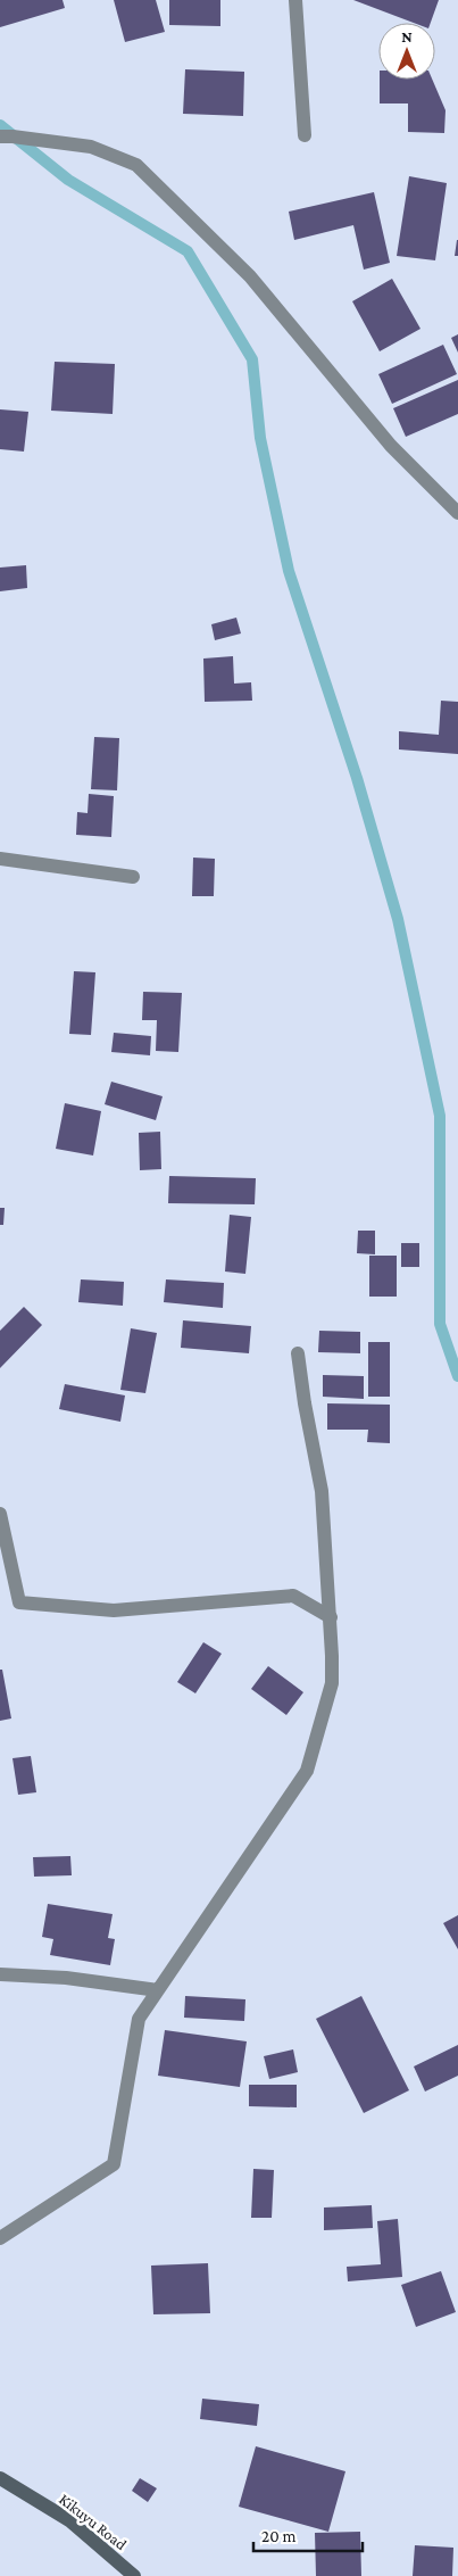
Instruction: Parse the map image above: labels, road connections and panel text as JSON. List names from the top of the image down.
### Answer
{
  "streets": {
    "main road": ["Kikuyu Road"]
  },
  "scale_bar": "20 m",
  "north": "top"
}
